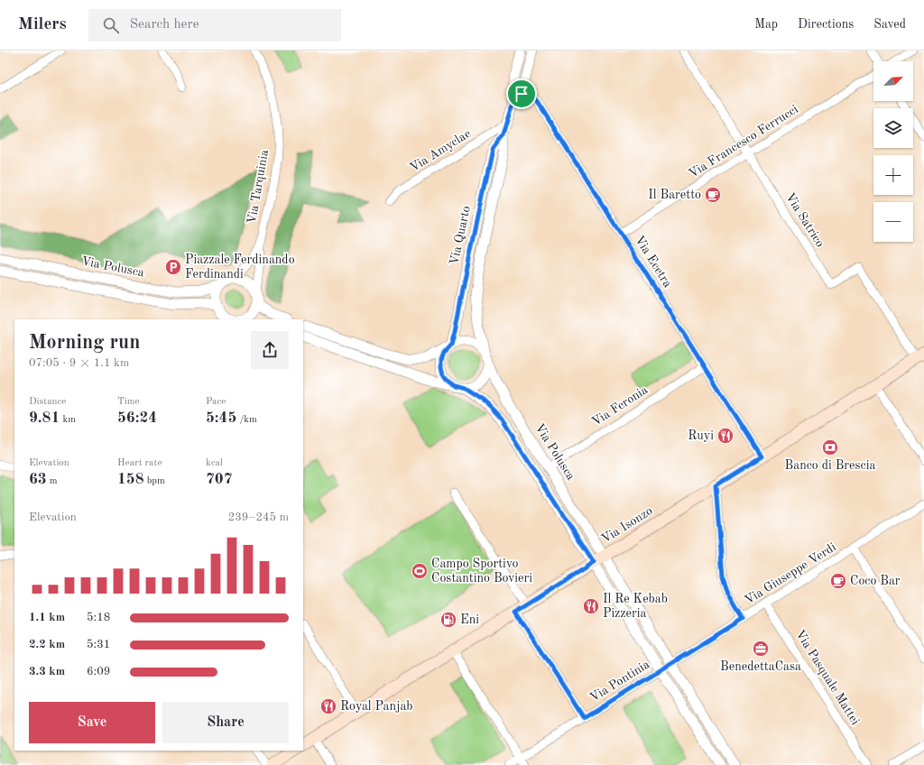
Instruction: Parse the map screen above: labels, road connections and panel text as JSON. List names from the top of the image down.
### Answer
{
  "streets": {
    "main road": ["Via Isonzo"],
    "street": [
      "Via Francesco Ferrucci",
      "Via Amyclae",
      "Via Tarquinia",
      "Via Satrico",
      "Via Quarto",
      "Via Ecetra",
      "Via Polusca",
      "Via Feronia",
      "Via Giuseppe Verdi",
      "Via Pasquale Mattei",
      "Via Pontinia"
    ]
  },
  "crossings": [
    ["Via Francesco Ferrucci", "Via Satrico"],
    ["Via Francesco Ferrucci", "Via Ecetra"],
    ["Via Amyclae", "Via Quarto"],
    ["Via Tarquinia", "Via Polusca"],
    ["Via Satrico", "Via Isonzo"],
    ["Via Quarto", "Via Ecetra"],
    ["Via Quarto", "Via Polusca"],
    ["Via Ecetra", "Via Feronia"],
    ["Via Ecetra", "Via Isonzo"],
    ["Via Polusca", "Via Feronia"],
    ["Via Polusca", "Via Isonzo"],
    ["Via Polusca", "Via Giuseppe Verdi"],
    ["Via Polusca", "Via Pontinia"],
    ["Via Giuseppe Verdi", "Via Pasquale Mattei"],
    ["Via Giuseppe Verdi", "Via Pontinia"]
  ],
  "places": {
    "cafe": ["Il Baretto", "Coco Bar"],
    "parking": ["Piazzale Ferdinando Ferdinandi"],
    "restaurant": ["Ruyi", "Il Re Kebab Pizzeria", "Royal Panjab"],
    "bank": ["Banco di Brescia"],
    "sports": ["Campo Sportivo Costantino Bovieri"],
    "fuel station": ["Eni"],
    "office": ["BenedettaCasa"]
  },
  "north": "top right",
  "page": {
    "header": "Milers",
    "search": "Search here",
    "nav": ["Map", "Directions", "Saved"],
    "map_buttons": ["+", "−"],
    "heading": ["Morning run", "07:05 · 9 × 1.1 km"],
    "stats": [
      ["Distance", "9.81 km"],
      ["Time", "56:24"],
      ["Pace", "5:45 /km"],
      ["Elevation", "63 m"],
      ["Heart rate", "158 bpm"],
      ["kcal", "707"]
    ],
    "chart": ["Elevation", "239–245 m"],
    "list": [
      {
        "name": "1.1 km",
        "note": "5:18"
      },
      {
        "name": "2.2 km",
        "note": "5:31"
      },
      {
        "name": "3.3 km",
        "note": "6:09"
      }
    ],
    "buttons": ["Save", "Share"]
  }
}
